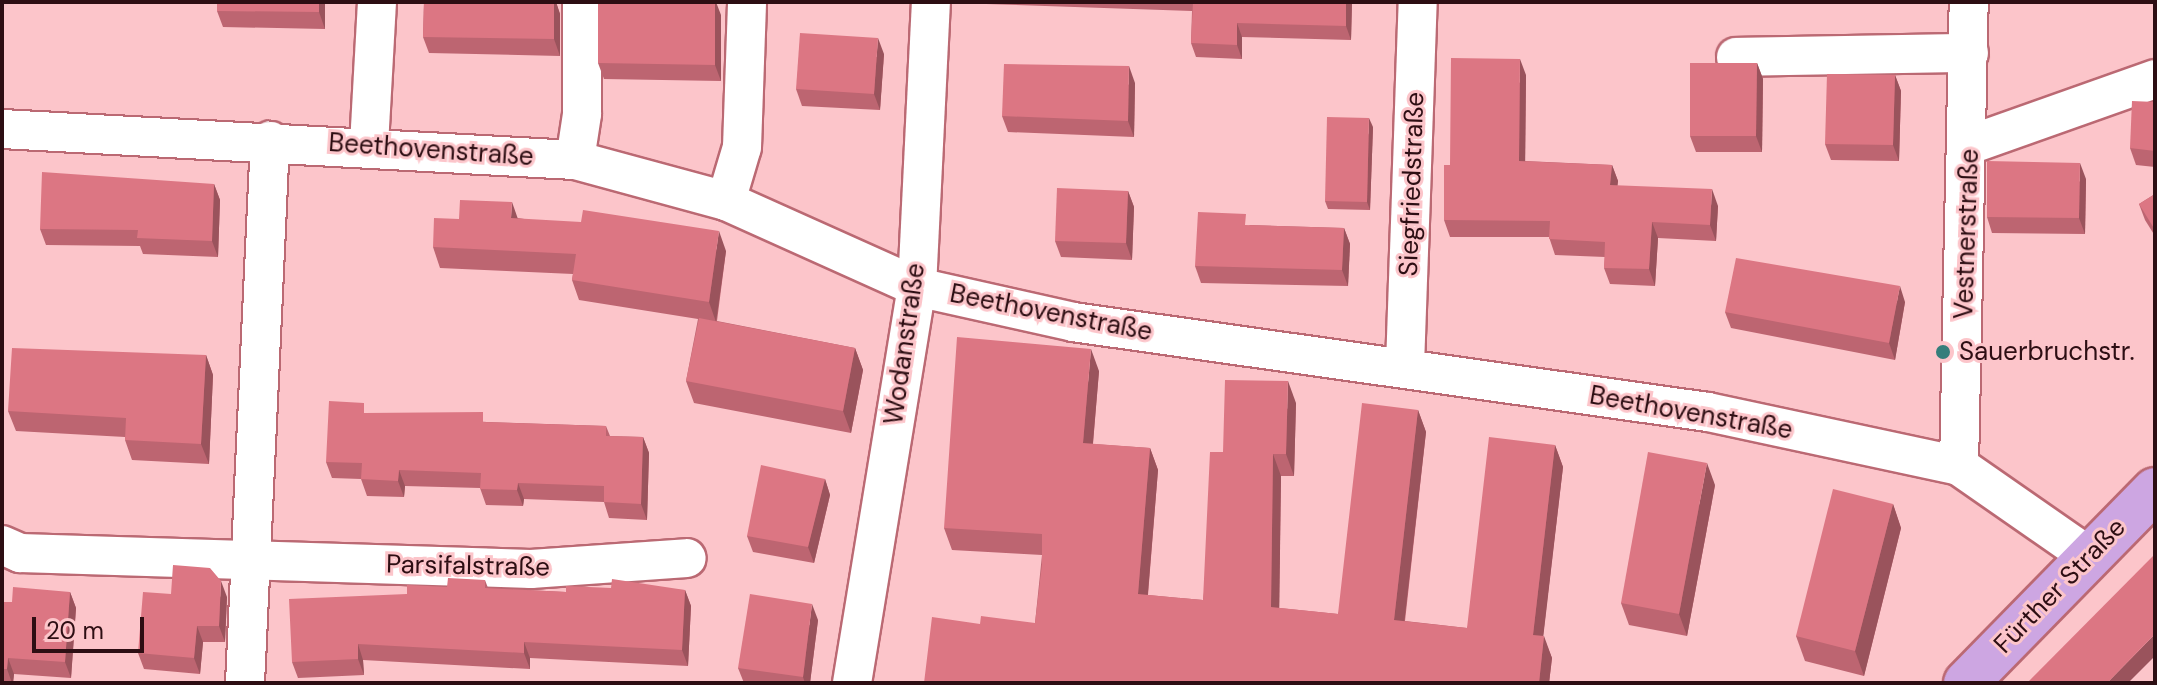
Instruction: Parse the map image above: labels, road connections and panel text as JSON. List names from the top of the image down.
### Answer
{
  "streets": {
    "main road": ["Fürther Straße"],
    "street": [
      "Beethovenstraße",
      "Siegfriedstraße",
      "Vestnerstraße",
      "Wodanstraße",
      "Parsifalstraße"
    ]
  },
  "crossings": [
    ["Beethovenstraße", "Siegfriedstraße"],
    ["Beethovenstraße", "Vestnerstraße"],
    ["Beethovenstraße", "Wodanstraße"],
    ["Beethovenstraße", "Fürther Straße"]
  ],
  "places": ["Sauerbruchstr."],
  "scale_bar": "20 m"
}
